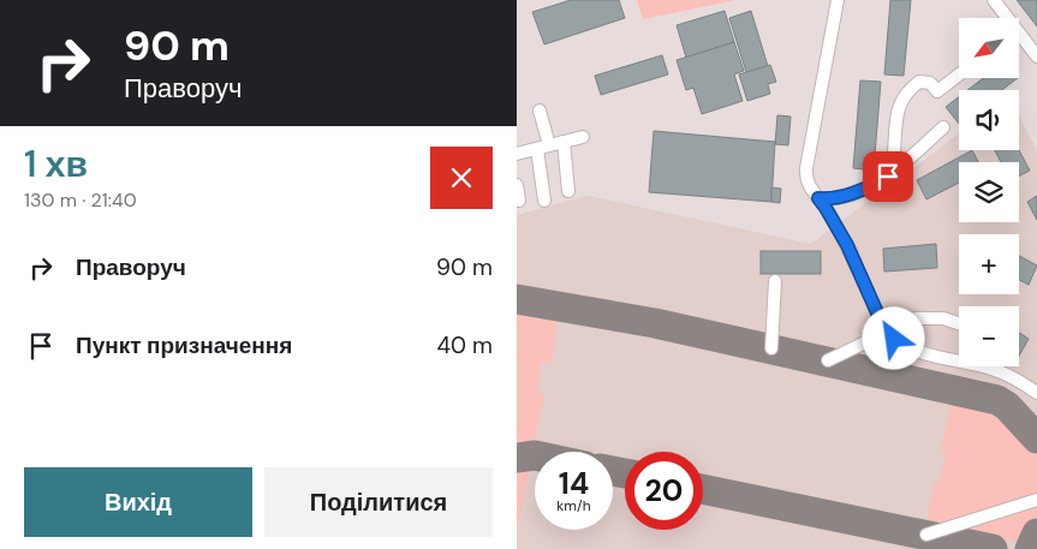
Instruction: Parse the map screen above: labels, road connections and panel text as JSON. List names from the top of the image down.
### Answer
{
  "north": "bottom left",
  "page": {
    "turn": ["90 m", "Праворуч"],
    "map_buttons": ["+", "−"],
    "heading": ["1 хв", "130 m · 21:40"],
    "list": [
      {
        "name": "Праворуч",
        "value": "90 m"
      },
      {
        "name": "Пункт призначення",
        "value": "40 m"
      }
    ],
    "speed": "14 km/h",
    "limit": "20",
    "buttons": ["Вихід", "Поділитися"]
  }
}
